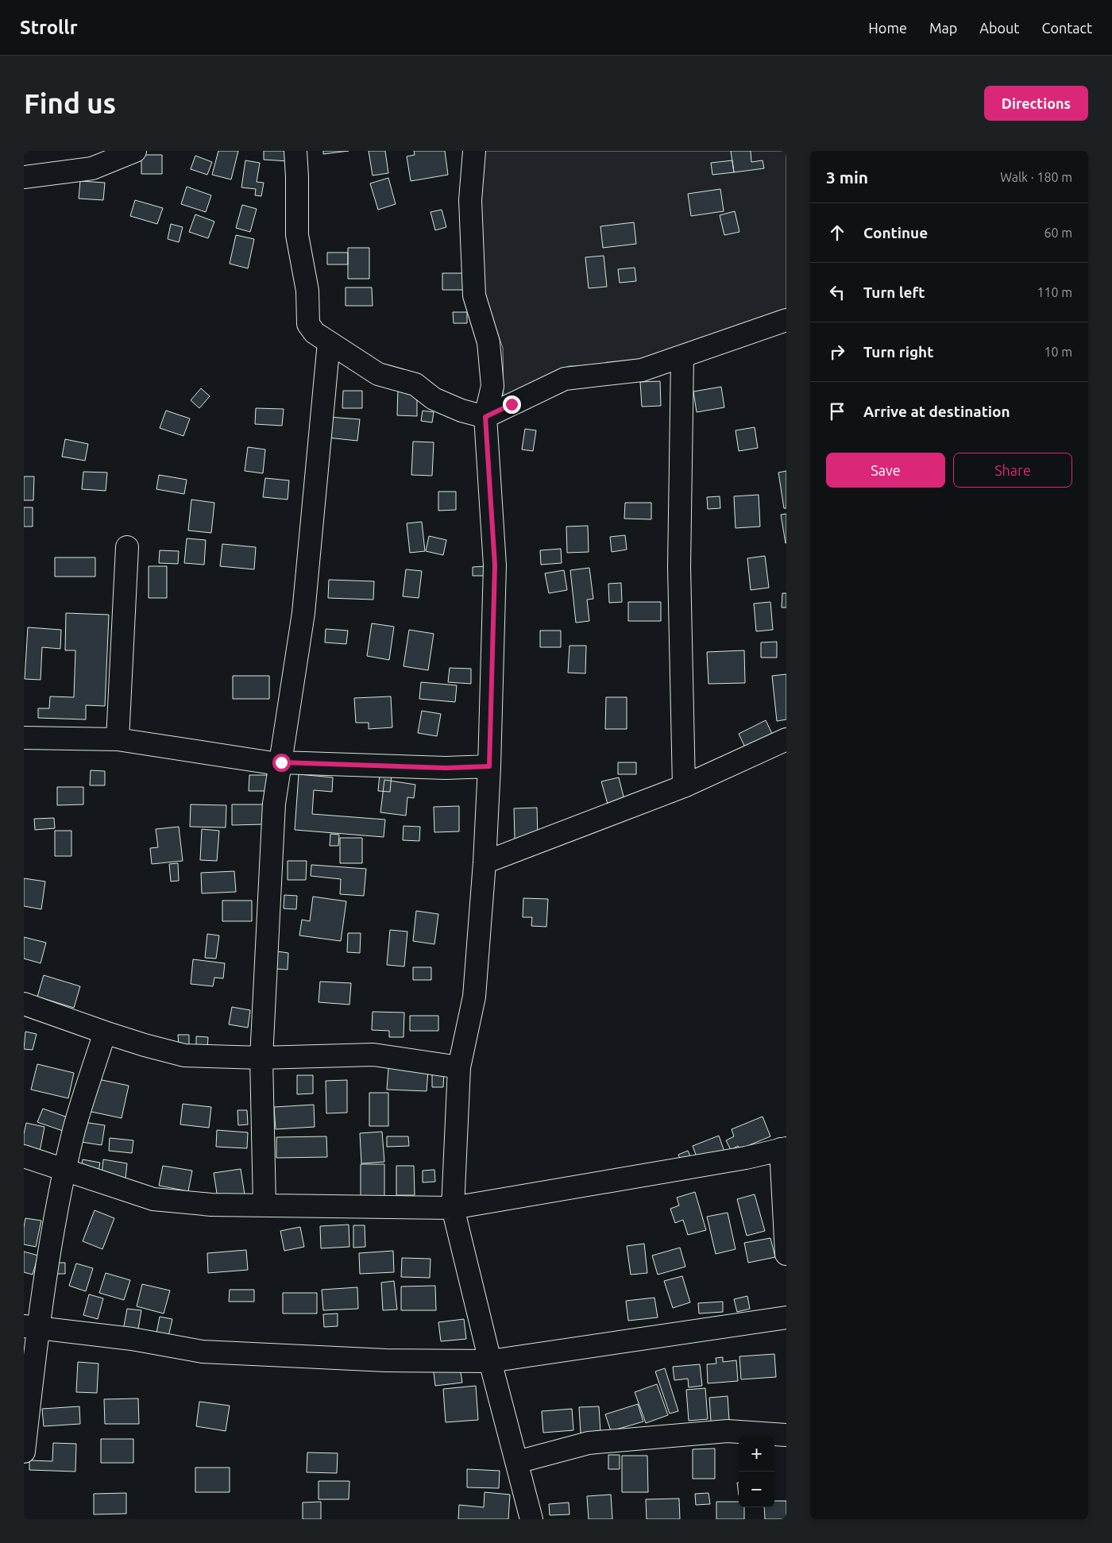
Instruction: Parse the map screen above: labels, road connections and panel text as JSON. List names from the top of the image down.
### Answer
{
  "page": {
    "header": "Strollr",
    "nav": [
      "Home",
      "Map",
      "About",
      "Contact"
    ],
    "buttons": [
      "Directions",
      ["Save", "Share"]
    ],
    "title": "Find us",
    "heading": ["3 min", "Walk · 180 m"],
    "list": [
      ["Continue", "60 m"],
      ["Turn left", "110 m"],
      ["Turn right", "10 m"],
      "Arrive at destination"
    ],
    "map_buttons": ["+", "−"]
  }
}
